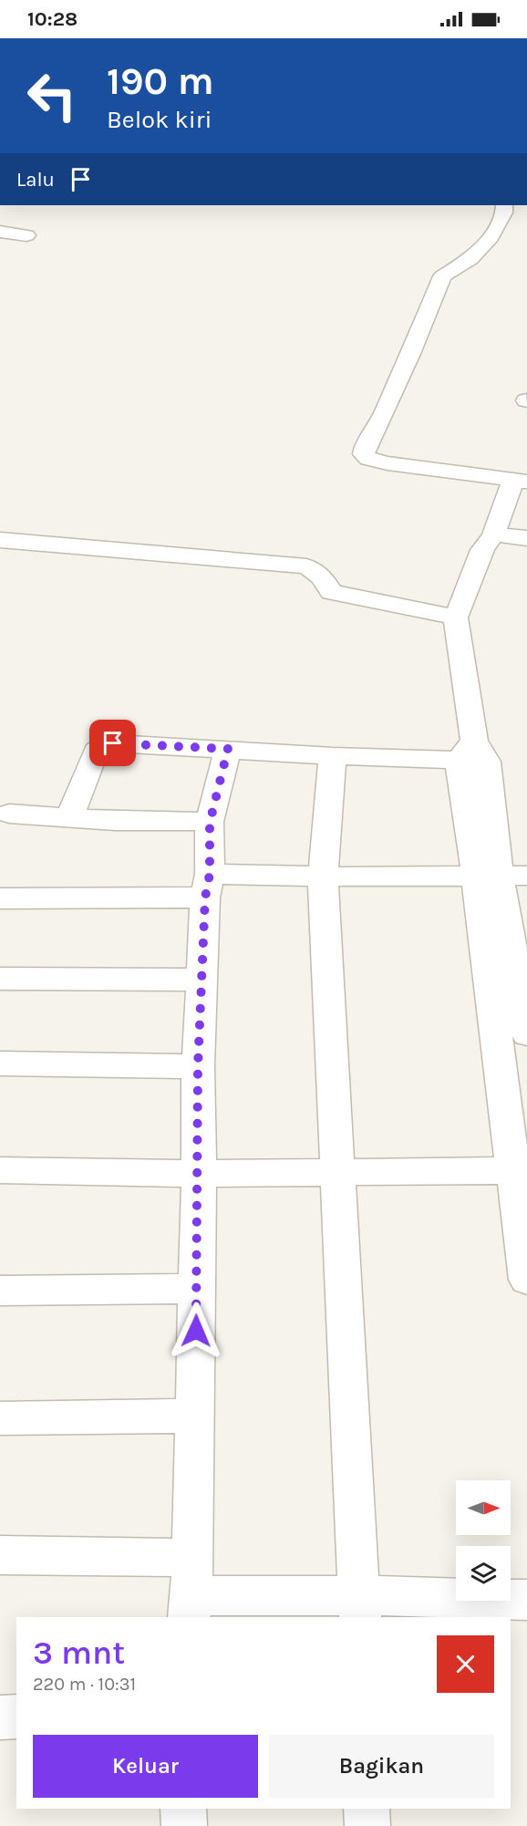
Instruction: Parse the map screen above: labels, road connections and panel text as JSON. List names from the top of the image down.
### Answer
{
  "north": "right",
  "page": {
    "status": "10:28",
    "turn": ["190 m", "Belok kiri"],
    "then": "Lalu",
    "heading": ["3 mnt", "220 m · 10:31"],
    "buttons": ["Keluar", "Bagikan"]
  }
}
